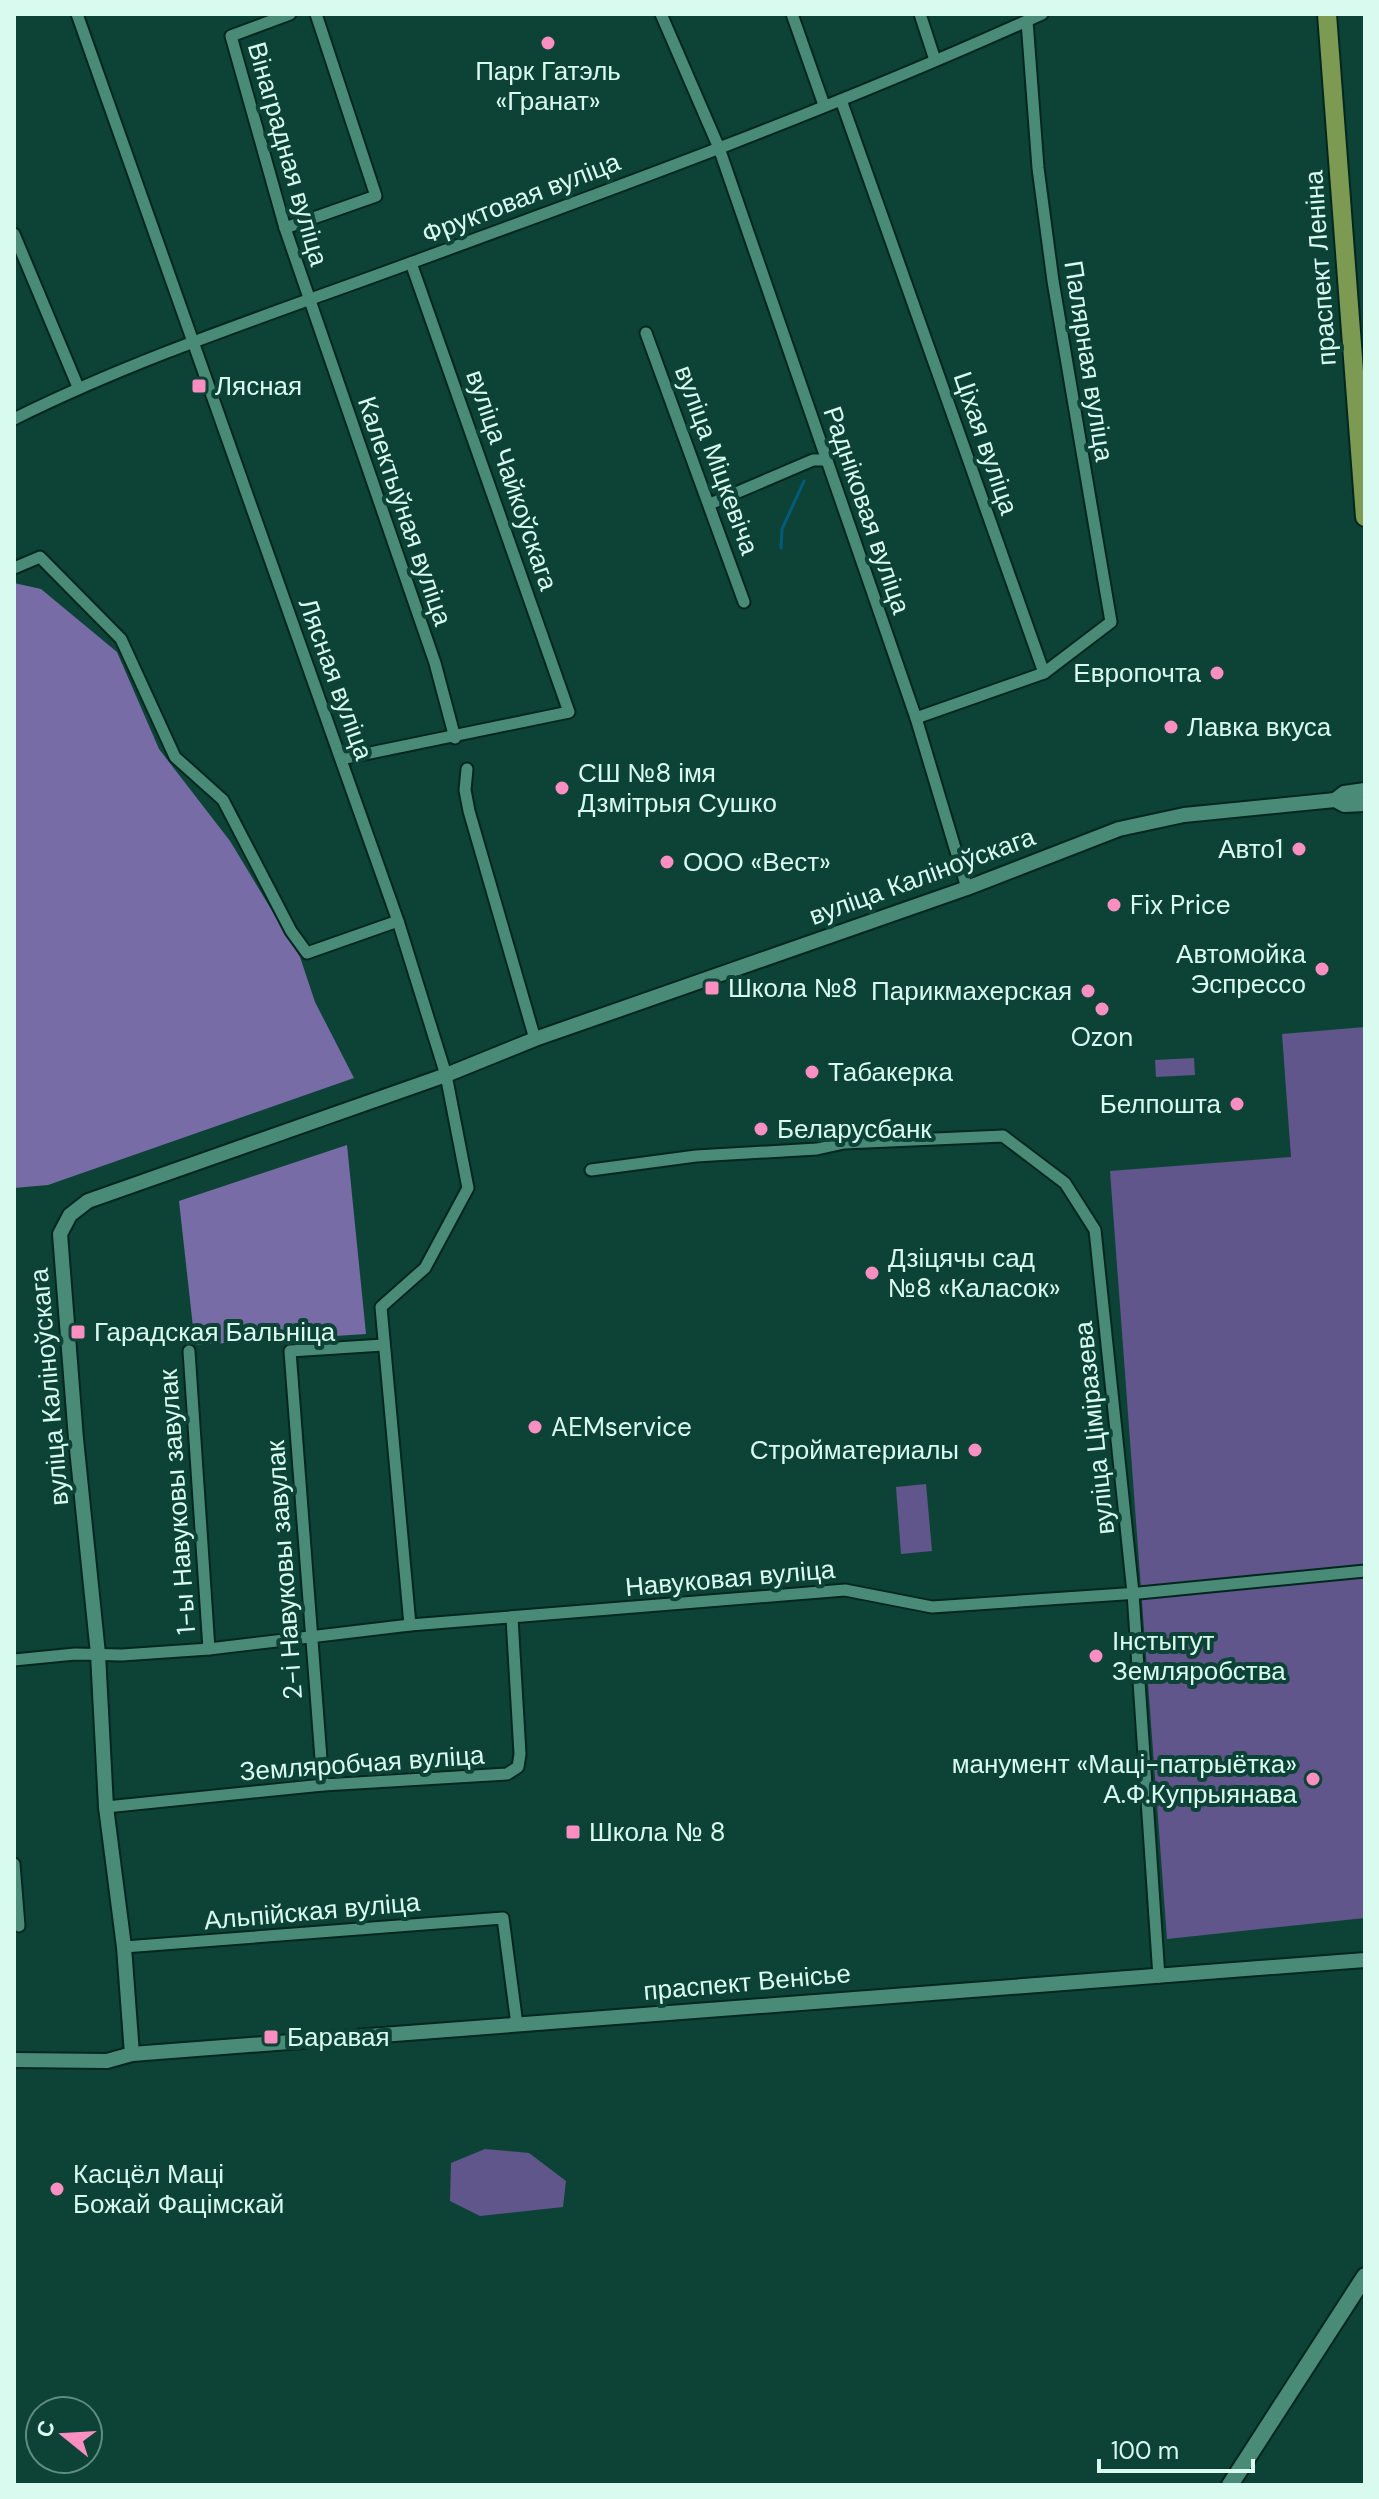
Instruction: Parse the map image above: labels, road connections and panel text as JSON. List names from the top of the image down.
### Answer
{
  "streets": {
    "main road": ["праспект Леніна"],
    "street": [
      "Вінаградная вуліца",
      "Фруктовая вуліца",
      "Палярная вуліца",
      "Ціхая вуліца",
      "вуліца Міцкевіча",
      "вуліца Чайкоўскага",
      "Радніковая вуліца",
      "Калектыўная вуліца",
      "Лясная вуліца",
      "вуліца Каліноўскага",
      "вуліца Ціміразева",
      "1-ы Навуковы завулак",
      "2-і Навуковы завулак",
      "Навуковая вуліца",
      "Земляробчая вуліца",
      "Альпійская вуліца",
      "праспект Венісье"
    ]
  },
  "crossings": [
    ["Вінаградная вуліца", "Фруктовая вуліца"],
    ["Вінаградная вуліца", "Калектыўная вуліца"],
    ["Фруктовая вуліца", "Палярная вуліца"],
    ["Фруктовая вуліца", "Ціхая вуліца"],
    ["Фруктовая вуліца", "вуліца Чайкоўскага"],
    ["Фруктовая вуліца", "Радніковая вуліца"],
    ["Фруктовая вуліца", "Калектыўная вуліца"],
    ["Фруктовая вуліца", "Лясная вуліца"],
    ["Палярная вуліца", "Ціхая вуліца"],
    ["вуліца Чайкоўскага", "Калектыўная вуліца"],
    ["Радніковая вуліца", "вуліца Каліноўскага"],
    ["Лясная вуліца", "вуліца Каліноўскага"],
    ["Лясная вуліца", "2-і Навуковы завулак"],
    ["вуліца Каліноўскага", "Навуковая вуліца"],
    ["вуліца Каліноўскага", "Земляробчая вуліца"],
    ["вуліца Каліноўскага", "Альпійская вуліца"],
    ["вуліца Каліноўскага", "праспект Венісье"],
    ["вуліца Ціміразева", "Навуковая вуліца"],
    ["вуліца Ціміразева", "праспект Венісье"],
    ["1-ы Навуковы завулак", "Навуковая вуліца"],
    ["2-і Навуковы завулак", "Навуковая вуліца"],
    ["2-і Навуковы завулак", "Земляробчая вуліца"],
    ["Навуковая вуліца", "Земляробчая вуліца"],
    ["Альпійская вуліца", "праспект Венісье"]
  ],
  "places": {
    "other": [
      "Парк Гатэль «Гранат»",
      "Европочта",
      "Лавка вкуса",
      "СШ №8 імя Дзмітрыя Сушко",
      "Авто1",
      "ООО «Вест»",
      "Fix Price",
      "Автомойка Эспрессо",
      "Парикмахерская",
      "Ozon",
      "Табакерка",
      "Белпошта",
      "Беларусбанк",
      "Дзіцячы сад №8 «Каласок»",
      "AEMservice",
      "Стройматериалы",
      "Інстытут Земляробства",
      "манумент «Маці-патрыётка» А.Ф.Купрыянава",
      "Касцёл Маці Божай Фацімскай"
    ],
    "transit": [
      "Лясная",
      "Школа №8",
      "Гарадская Бальніца",
      "Школа № 8",
      "Баравая"
    ]
  },
  "scale_bar": "100 m",
  "north": "left"
}
